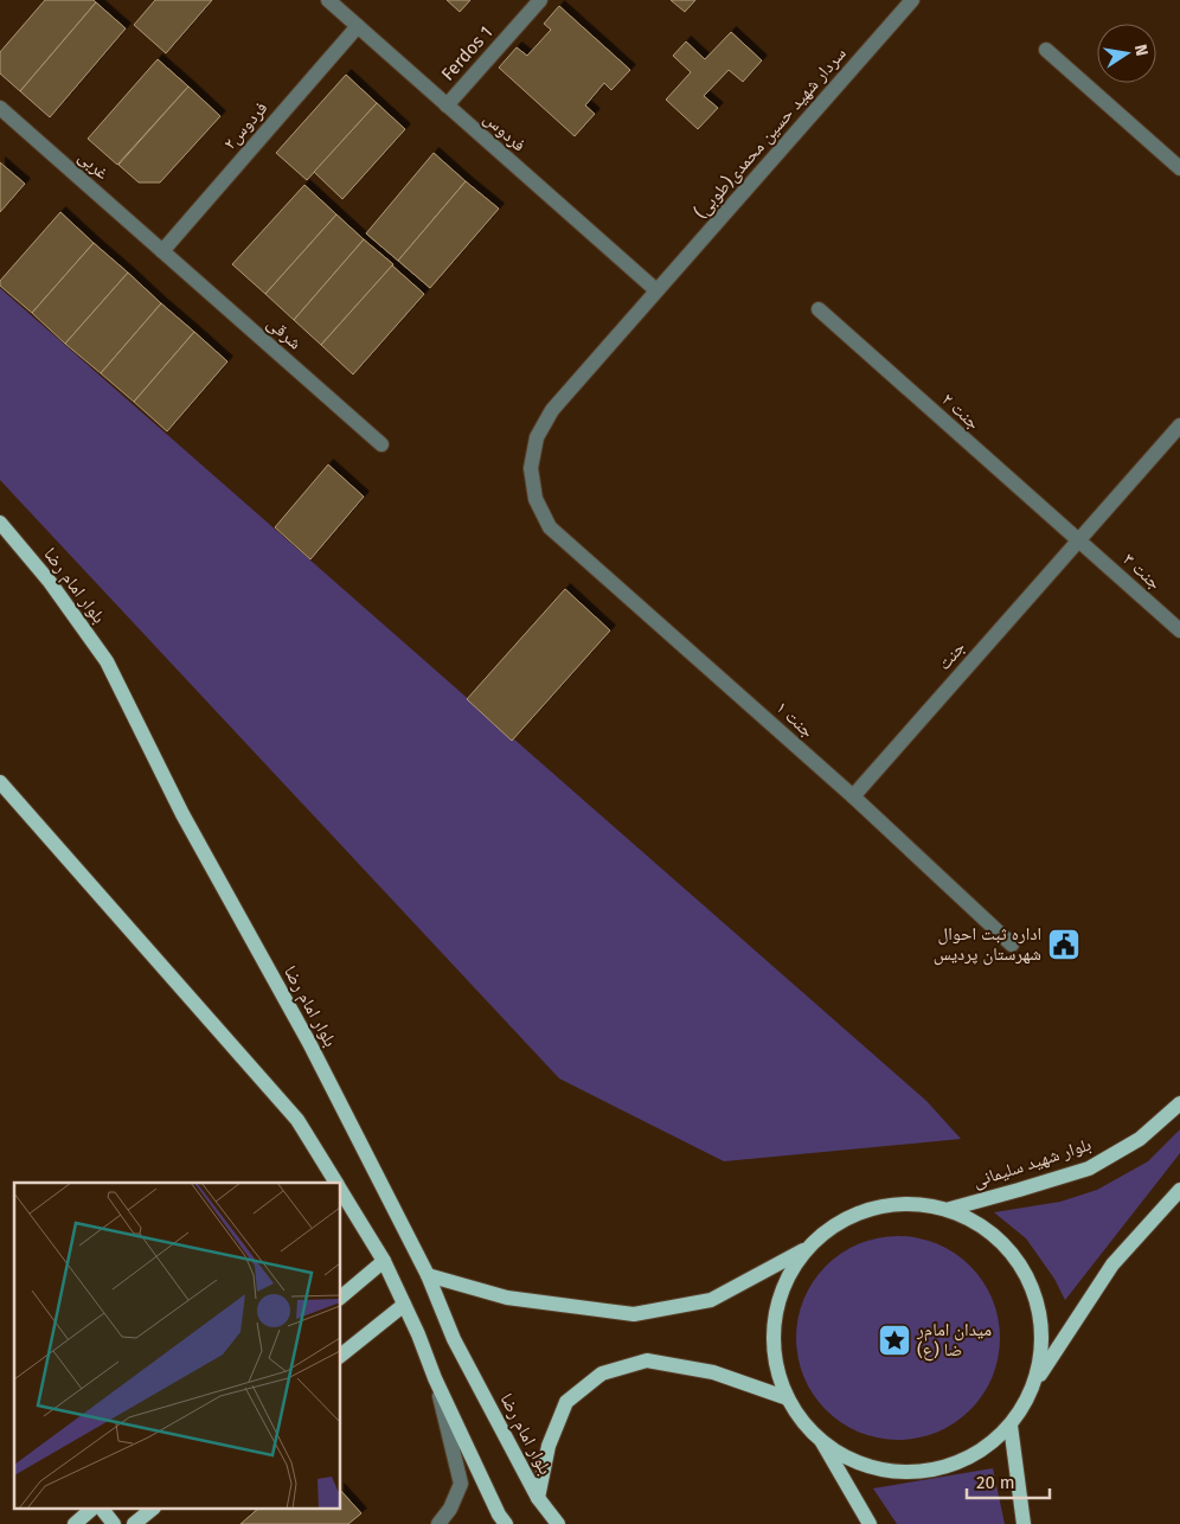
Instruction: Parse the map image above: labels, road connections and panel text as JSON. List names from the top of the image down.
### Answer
{
  "streets": {
    "main road": ["بلوار امام رضا", "بلوار شهید سلیمانی"],
    "street": [
      "Ferdos 1",
      "فردوس۲",
      "فردوس",
      "سردار شهید حسین محمدی(طوبی)",
      "غربی",
      "شرقی",
      "جنت ۲",
      "جنت ۳",
      "جنت",
      "جنت ۱"
    ]
  },
  "crossings": [
    ["Ferdos 1", "فردوس"],
    ["فردوس۲", "فردوس"],
    ["فردوس۲", "غربی"],
    ["فردوس۲", "شرقی"],
    ["فردوس", "سردار شهید حسین محمدی(طوبی)"],
    ["سردار شهید حسین محمدی(طوبی)", "جنت ۱"],
    ["غربی", "شرقی"],
    ["جنت ۲", "جنت ۳"],
    ["جنت ۲", "جنت"],
    ["جنت ۳", "جنت"],
    ["جنت", "جنت ۱"]
  ],
  "places": {
    "public building": ["اداره ثبت احوال شهرستان پردیس"],
    "place": ["میدان امام‌ر ضا (ع)"]
  },
  "scale_bar": "20 m",
  "north": "right"
}
